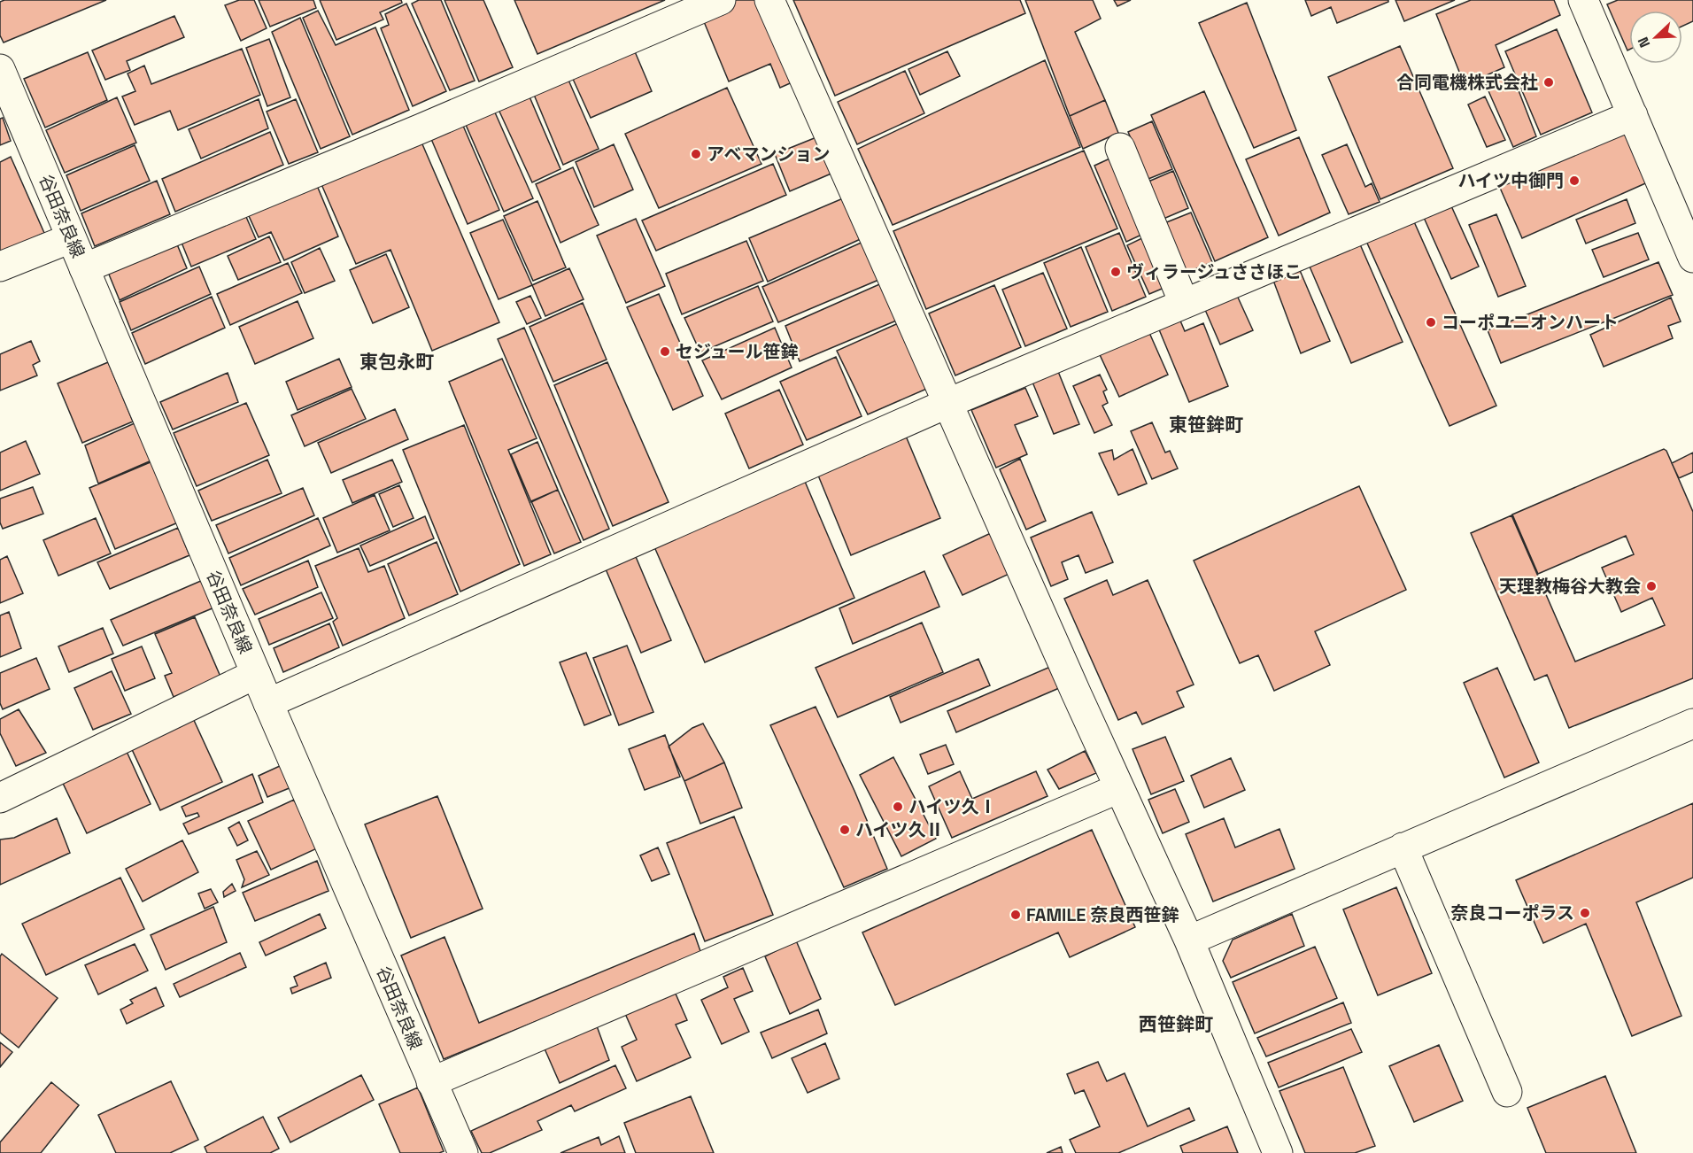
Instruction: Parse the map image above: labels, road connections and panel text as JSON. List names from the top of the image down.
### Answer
{
  "streets": {
    "street": ["谷田奈良線"]
  },
  "districts": ["東包永町", "東笹鉾町", "西笹鉾町"],
  "places": [
    "合同電機株式会社",
    "アベマンション",
    "ハイツ中御門",
    "ヴィラージュささほこ",
    "コーポユニオンハート",
    "セジュール笹鉾",
    "天理教梅谷大教会",
    "ハイツ久Ⅰ",
    "ハイツ久Ⅱ",
    "奈良コーポラス",
    "FAMILE 奈良西笹鉾"
  ],
  "north": "bottom left"
}
